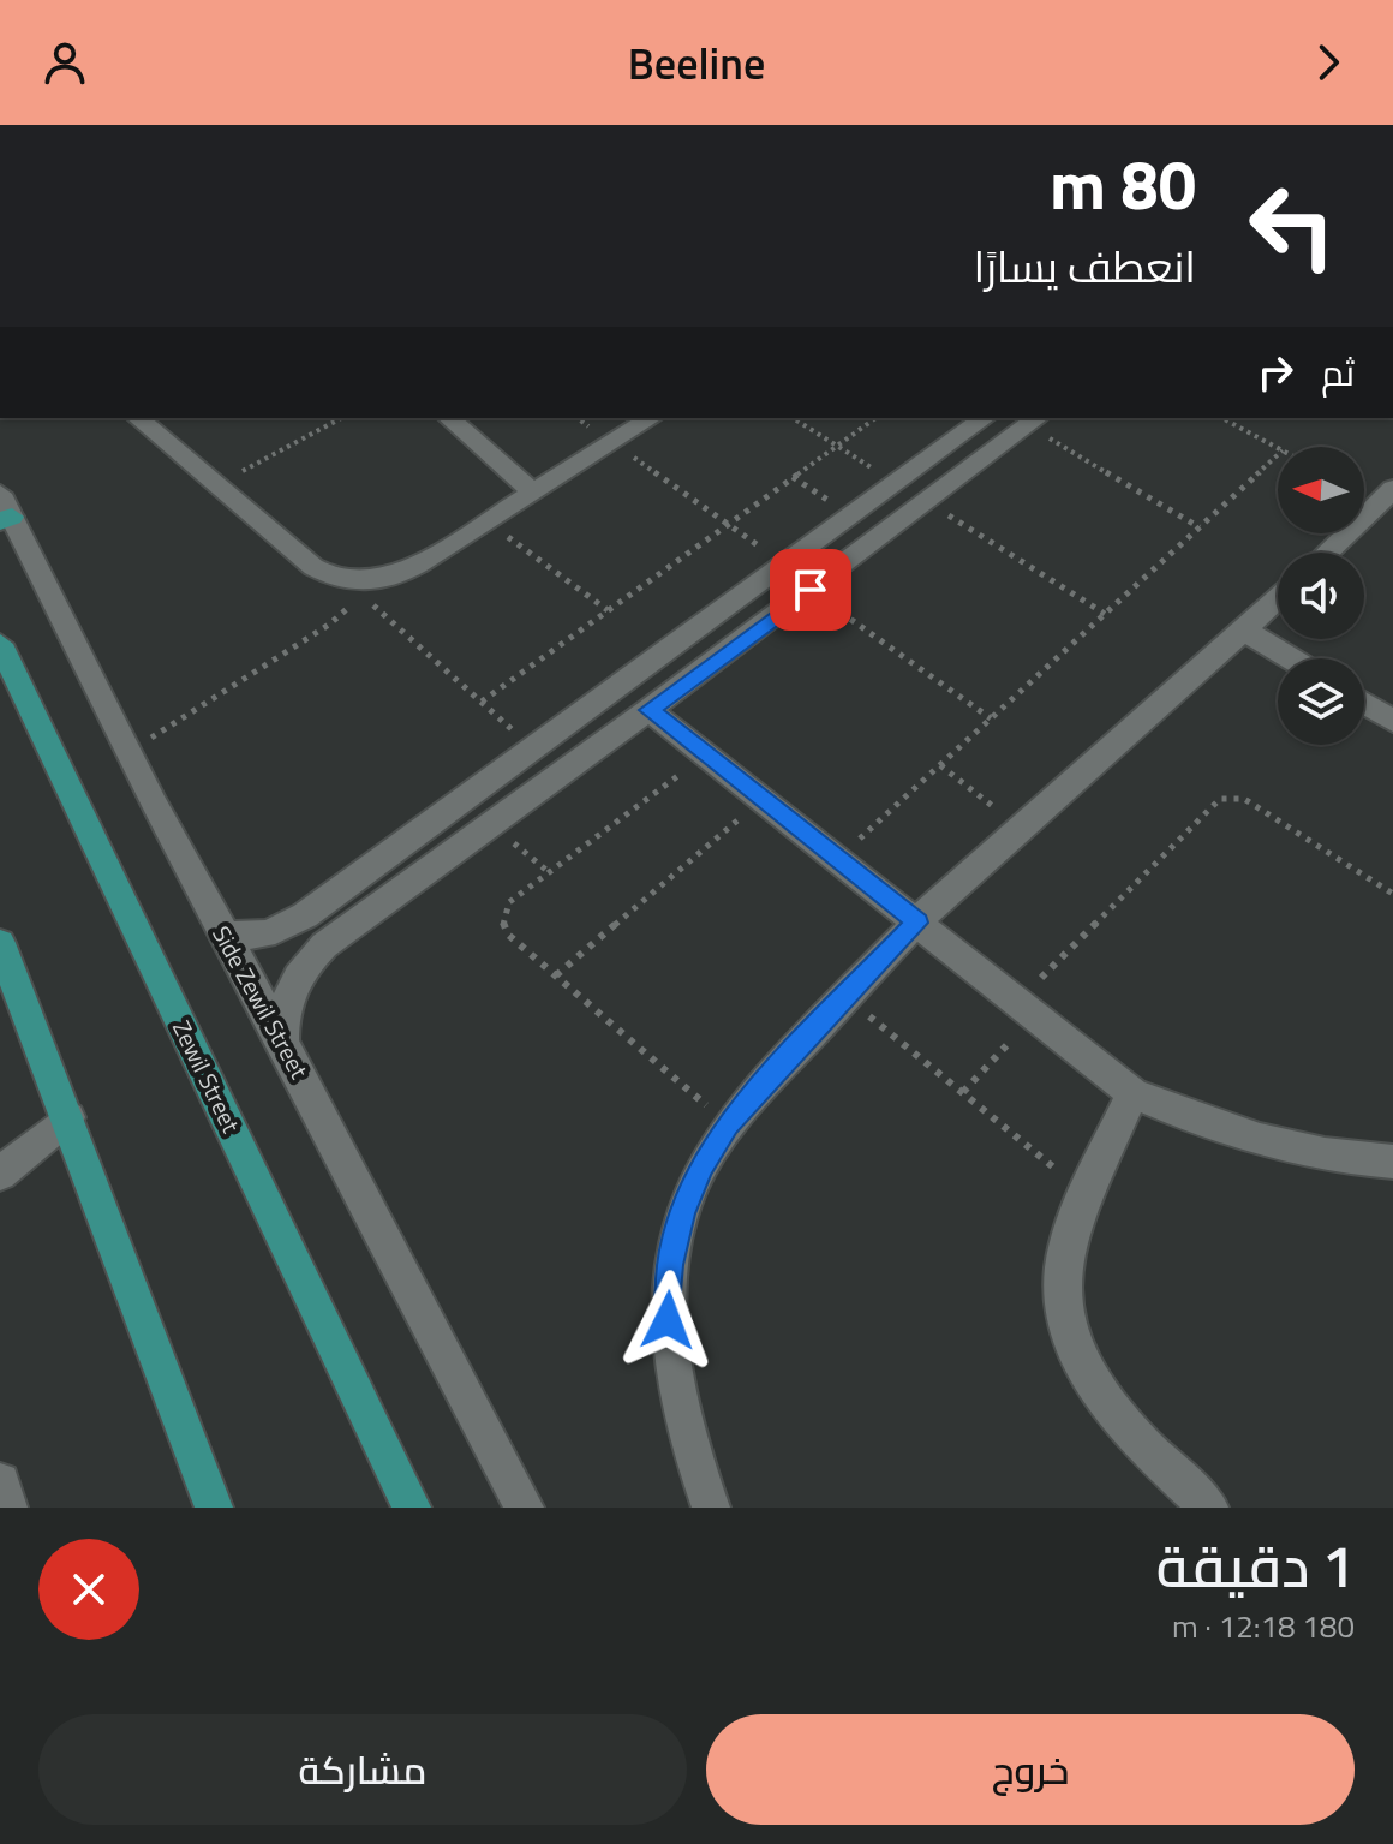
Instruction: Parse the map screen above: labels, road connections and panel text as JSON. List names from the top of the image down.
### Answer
{
  "streets": {
    "main road": ["Zewil Street"],
    "street": ["Side Zewil Street"]
  },
  "north": "left",
  "page": {
    "header": "Beeline",
    "turn": ["80 m", "انعطف يسارًا"],
    "then": "ثم",
    "heading": ["1 دقيقة", "180 m · 12:18"],
    "buttons": ["خروج", "مشاركة"]
  }
}
